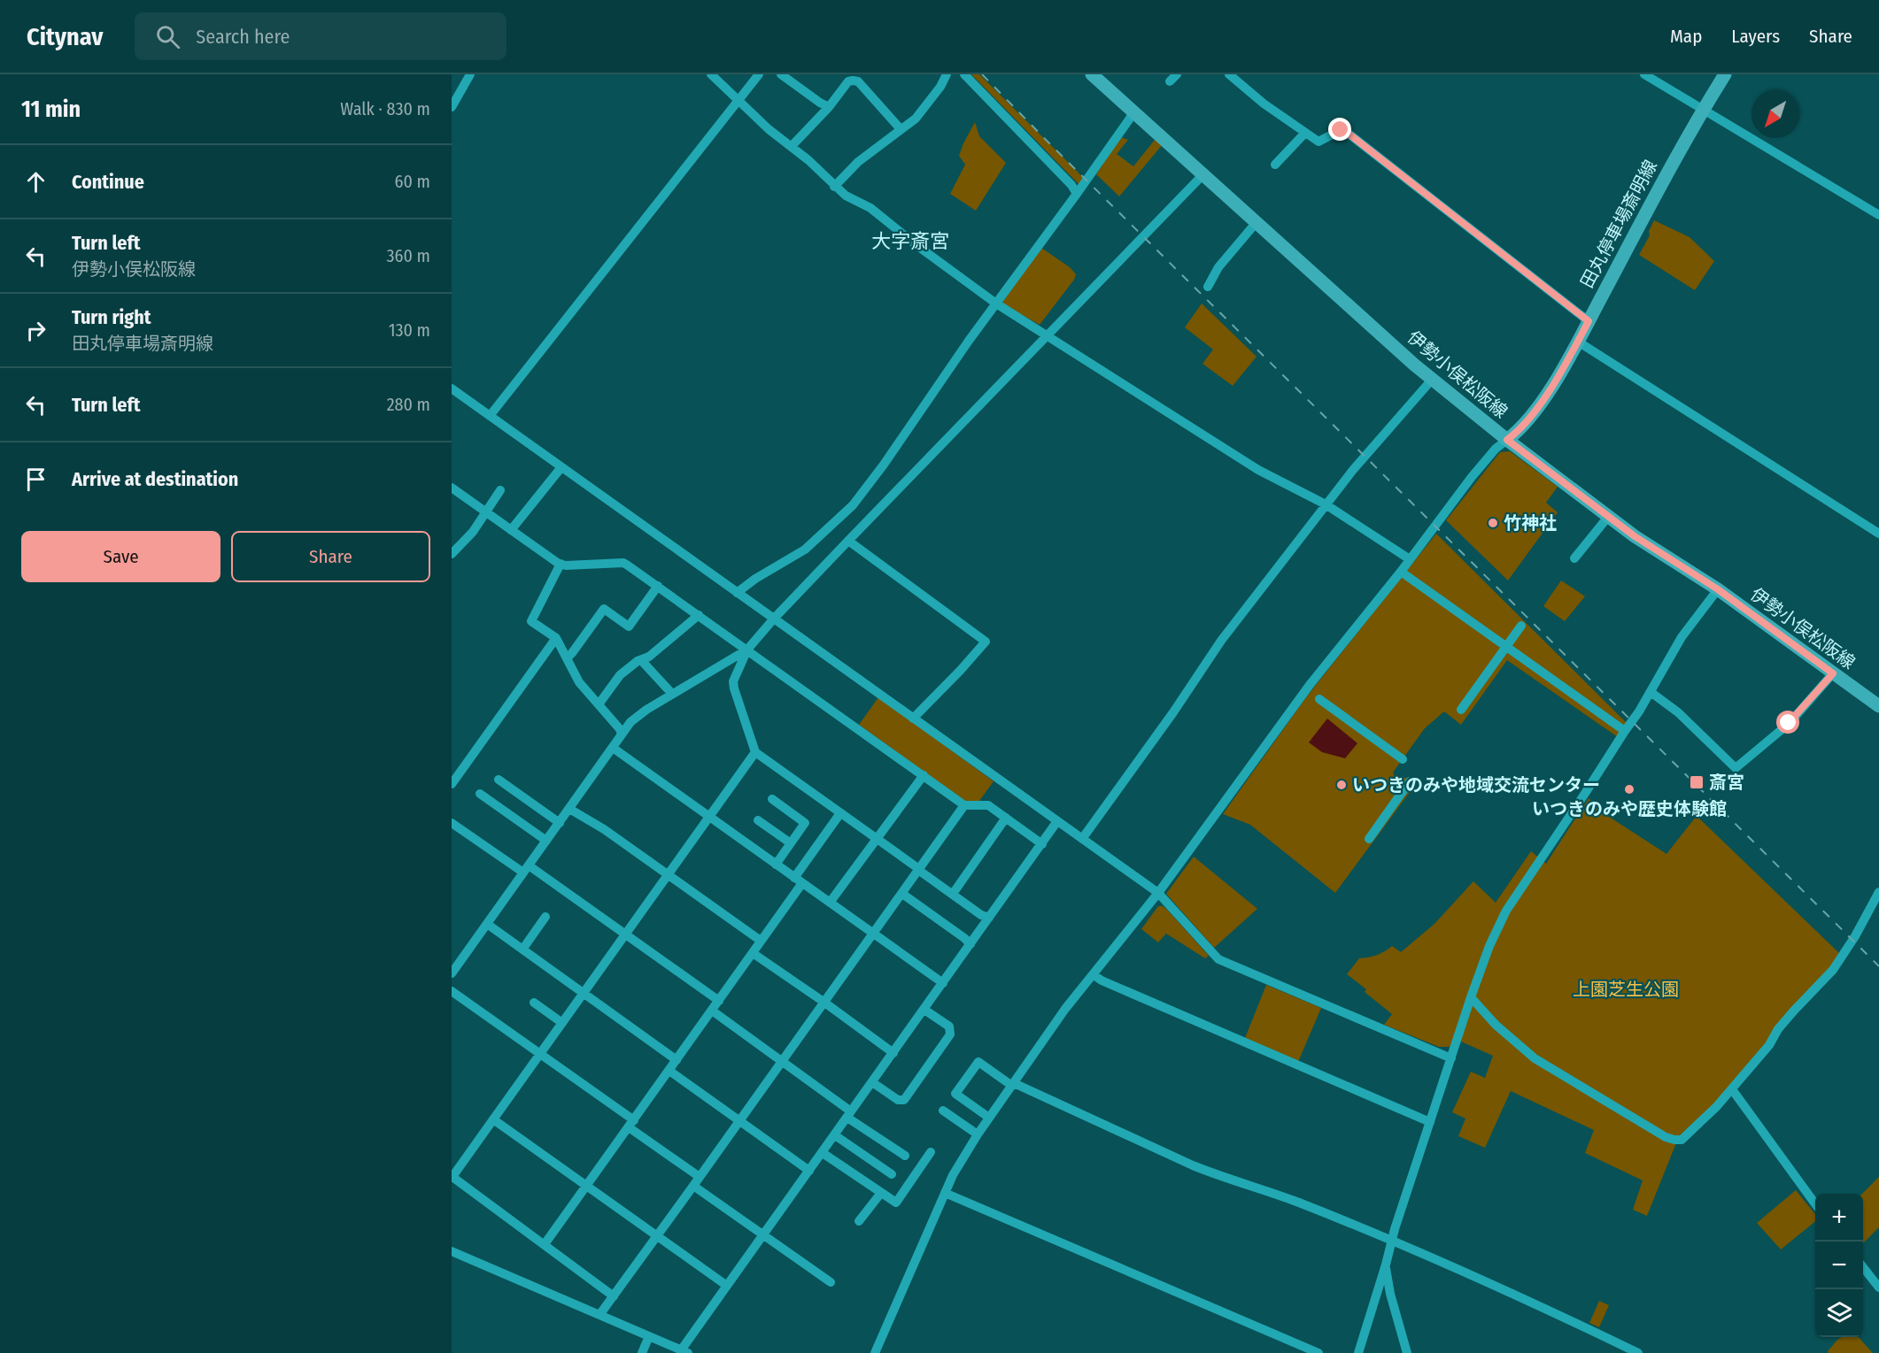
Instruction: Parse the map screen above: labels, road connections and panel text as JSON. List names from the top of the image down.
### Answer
{
  "streets": {
    "main road": ["田丸停車場斎明線", "伊勢小俣松阪線"]
  },
  "crossings": [
    ["田丸停車場斎明線", "伊勢小俣松阪線"]
  ],
  "districts": ["大字斎宮"],
  "parks": ["上園芝生公園"],
  "places": {
    "other": ["竹神社", "いつきのみや地域交流センター", "いつきのみや歴史体験館"],
    "transit": ["斎宮"]
  },
  "north": "bottom left",
  "page": {
    "header": "Citynav",
    "search": "Search here",
    "nav": ["Map", "Layers", "Share"],
    "heading": ["11 min", "Walk · 830 m"],
    "list": [
      ["Continue", "60 m"],
      ["Turn left", "伊勢小俣松阪線", "360 m"],
      ["Turn right", "田丸停車場斎明線", "130 m"],
      ["Turn left", "280 m"],
      "Arrive at destination"
    ],
    "buttons": ["Save", "Share"],
    "map_buttons": ["+", "−"]
  }
}
